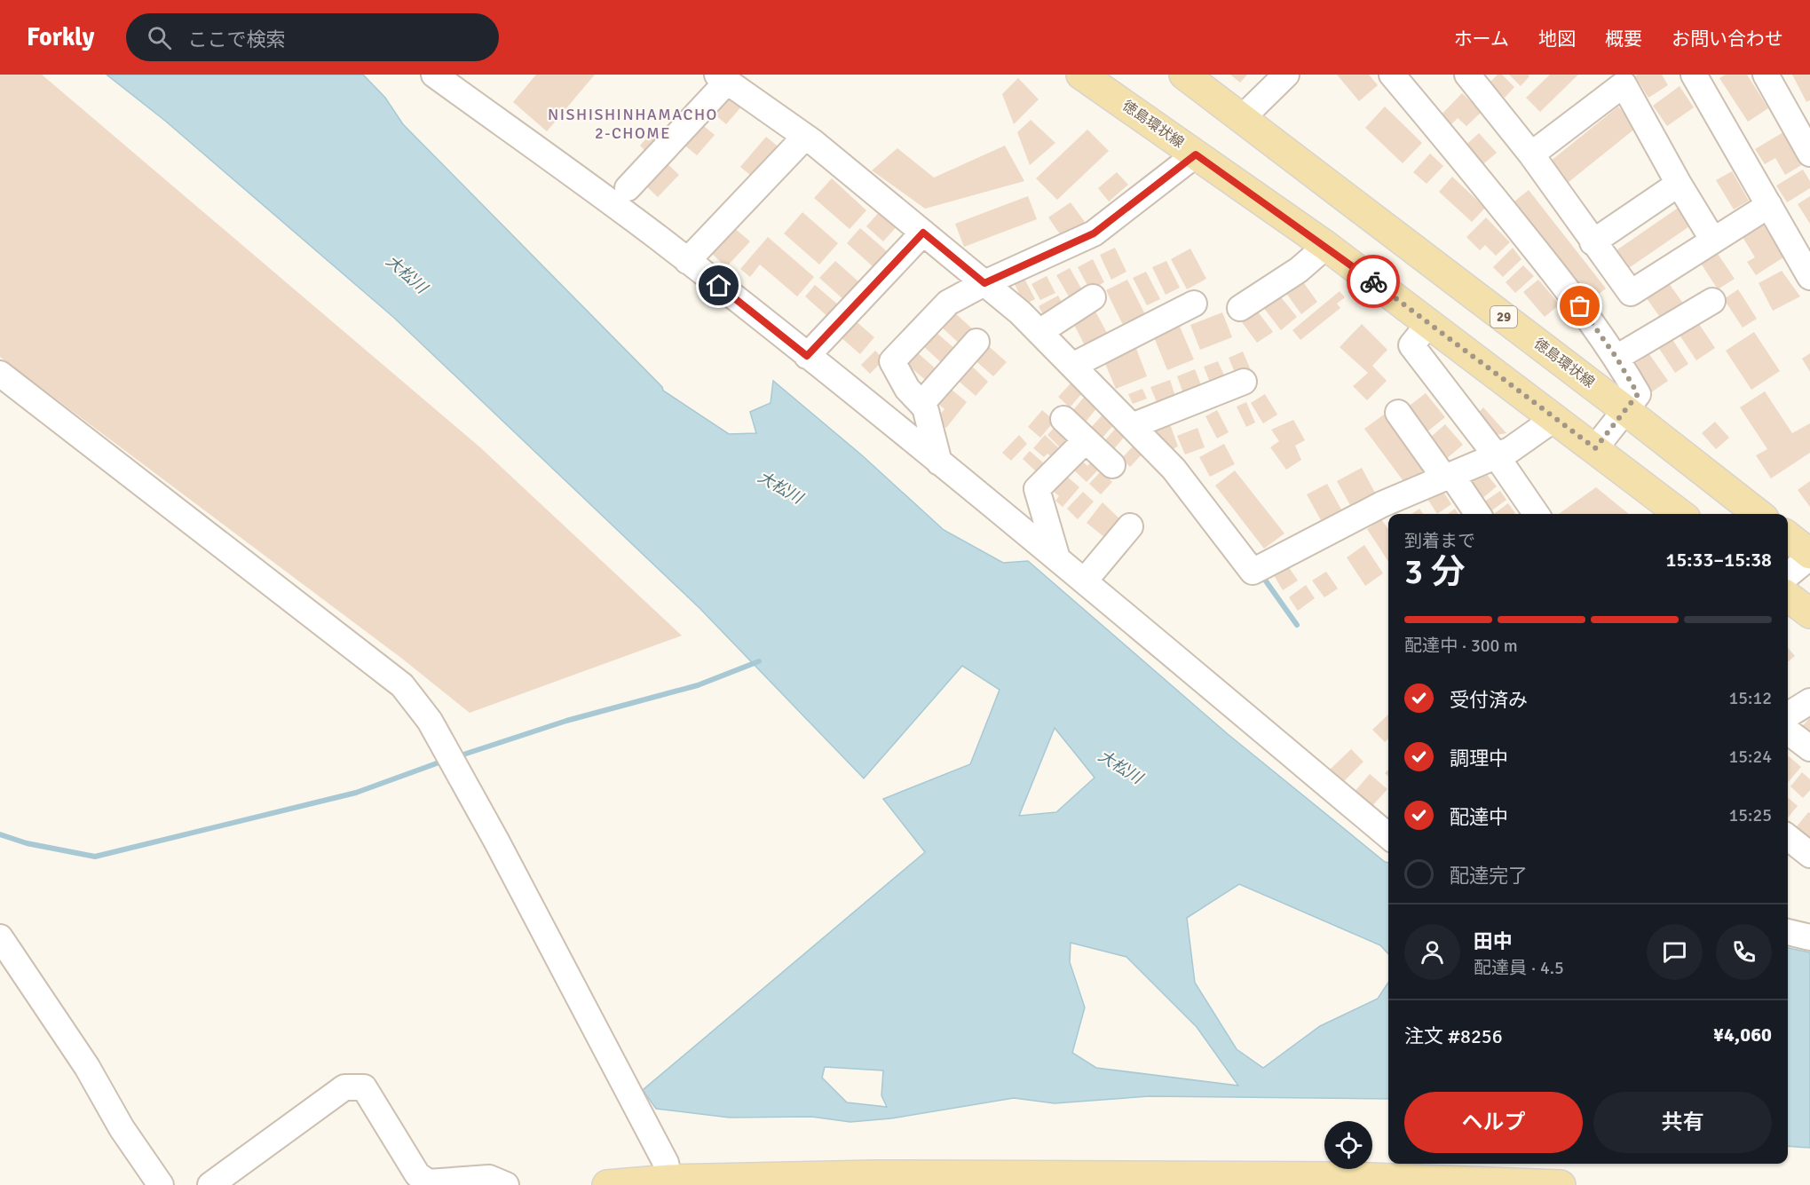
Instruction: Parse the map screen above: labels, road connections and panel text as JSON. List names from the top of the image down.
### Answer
{
  "streets": {
    "main road": ["徳島環状線", "29"]
  },
  "districts": ["NISHISHINHAMACHO 2-CHOME"],
  "water": ["大松川"],
  "page": {
    "header": "Forkly",
    "search": "ここで検索",
    "nav": [
      "ホーム",
      "地図",
      "概要",
      "お問い合わせ"
    ],
    "heading": ["3 分", "到着まで", "15:33–15:38"],
    "panel": [
      "田中",
      "配達員 · 4.5",
      "注文 #8256",
      "¥4,060"
    ],
    "bar": "配達中 · 300 m",
    "list": [
      ["受付済み", "15:12"],
      ["調理中", "15:24"],
      ["配達中", "15:25"],
      "配達完了"
    ],
    "buttons": ["ヘルプ", "共有"]
  }
}
